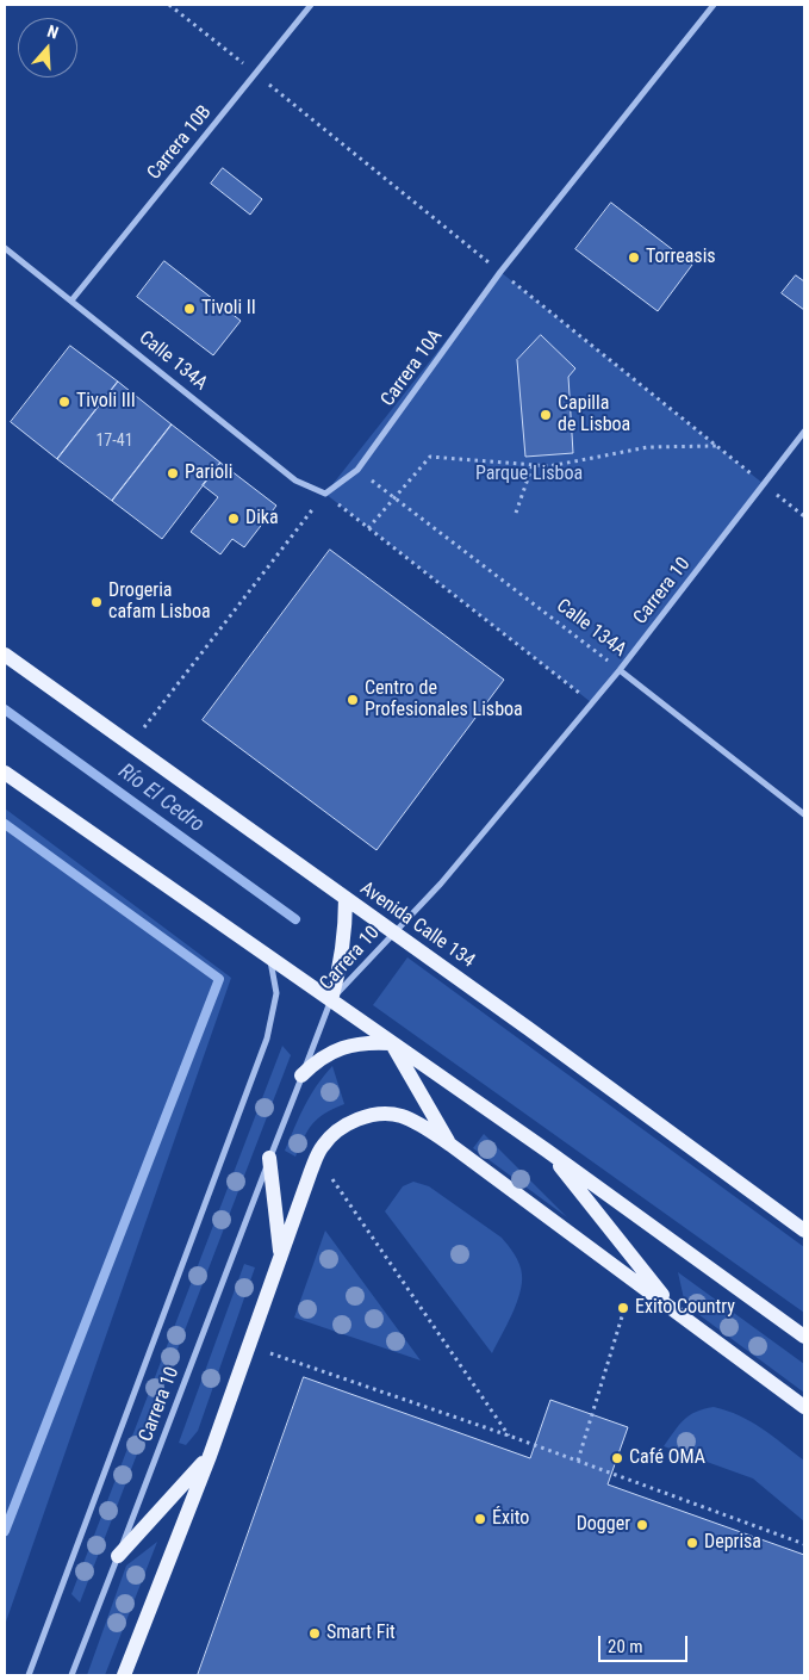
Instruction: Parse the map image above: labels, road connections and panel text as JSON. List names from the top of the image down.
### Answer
{
  "streets": {
    "main road": ["Avenida Calle 134"],
    "street": [
      "Carrera 10B",
      "Calle 134A",
      "Carrera 10A",
      "Carrera 10"
    ]
  },
  "crossings": [
    ["Carrera 10B", "Calle 134A"],
    ["Calle 134A", "Carrera 10A"],
    ["Calle 134A", "Carrera 10"],
    ["Carrera 10", "Avenida Calle 134"]
  ],
  "water": ["Río El Cedro"],
  "parks": ["Parque Lisboa"],
  "places": [
    "Torreasis",
    "Tivoli II",
    "Tivoli III",
    "Capilla de Lisboa",
    "Parioli",
    "Dika",
    "Drogeria cafam Lisboa",
    "Centro de Profesionales Lisboa",
    "Exito Country",
    "Café OMA",
    "Éxito",
    "Dogger",
    "Deprisa",
    "Smart Fit"
  ],
  "house_numbers": ["17-41"],
  "scale_bar": "20 m",
  "north": "top"
}
